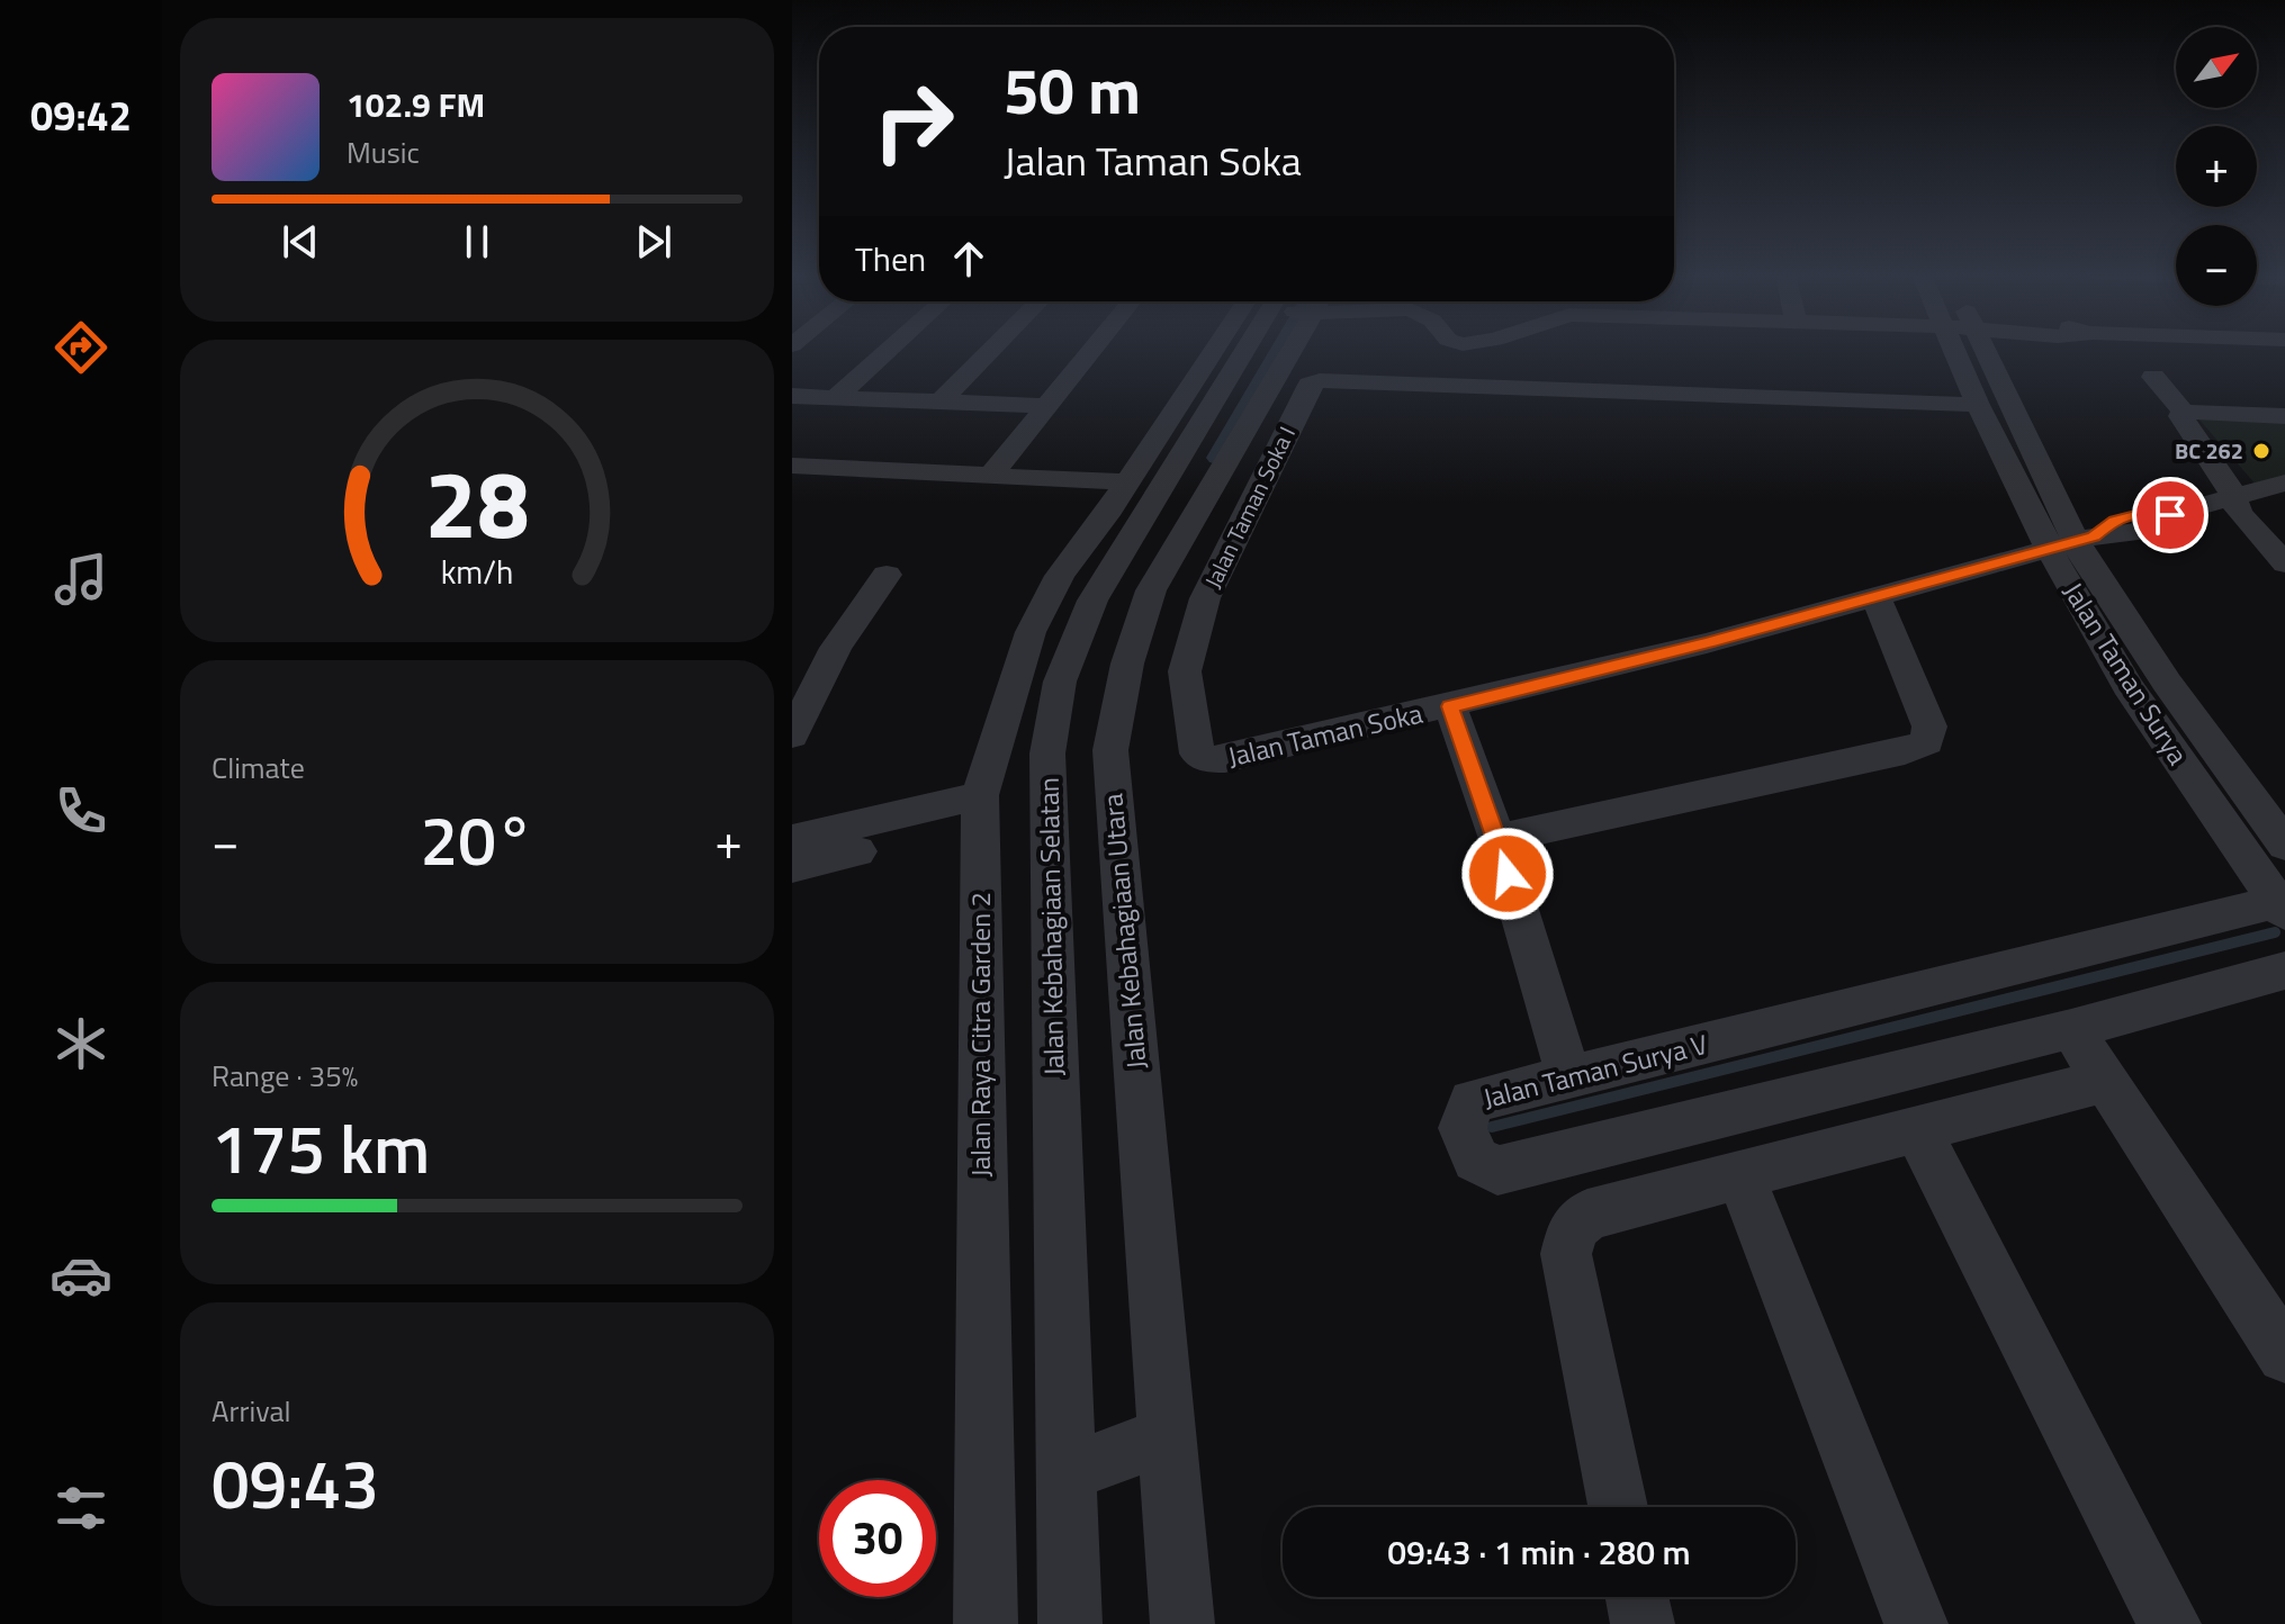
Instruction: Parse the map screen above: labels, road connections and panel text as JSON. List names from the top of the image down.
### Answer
{
  "streets": {
    "street": [
      "Jalan Taman Soka I",
      "Jalan Taman Surya",
      "Jalan Taman Soka",
      "Jalan Kebahagiaan Selatan",
      "Jalan Kebahagiaan Utara",
      "Jalan Raya Citra Garden 2",
      "Jalan Taman Surya V"
    ]
  },
  "crossings": [
    ["Jalan Taman Soka I", "Jalan Taman Surya"],
    ["Jalan Taman Soka I", "Jalan Taman Soka"],
    ["Jalan Taman Surya", "Jalan Taman Soka"],
    ["Jalan Taman Surya", "Jalan Taman Surya V"]
  ],
  "places": ["BC 262"],
  "north": "top right",
  "page": {
    "tabs": "09:42",
    "map_buttons": ["+", "−"],
    "turn": ["50 m", "Jalan Taman Soka"],
    "song": ["102.9 FM", "Music"],
    "then": "Then",
    "tile": [
      "Climate",
      ["Range · 35%", "175 km"],
      ["Arrival", "09:43"]
    ],
    "heat": ["−", "20°", "+"],
    "limit": "30",
    "trip": "09:43 · 1 min · 280 m",
    "gauge": ["28", "km/h"]
  }
}
